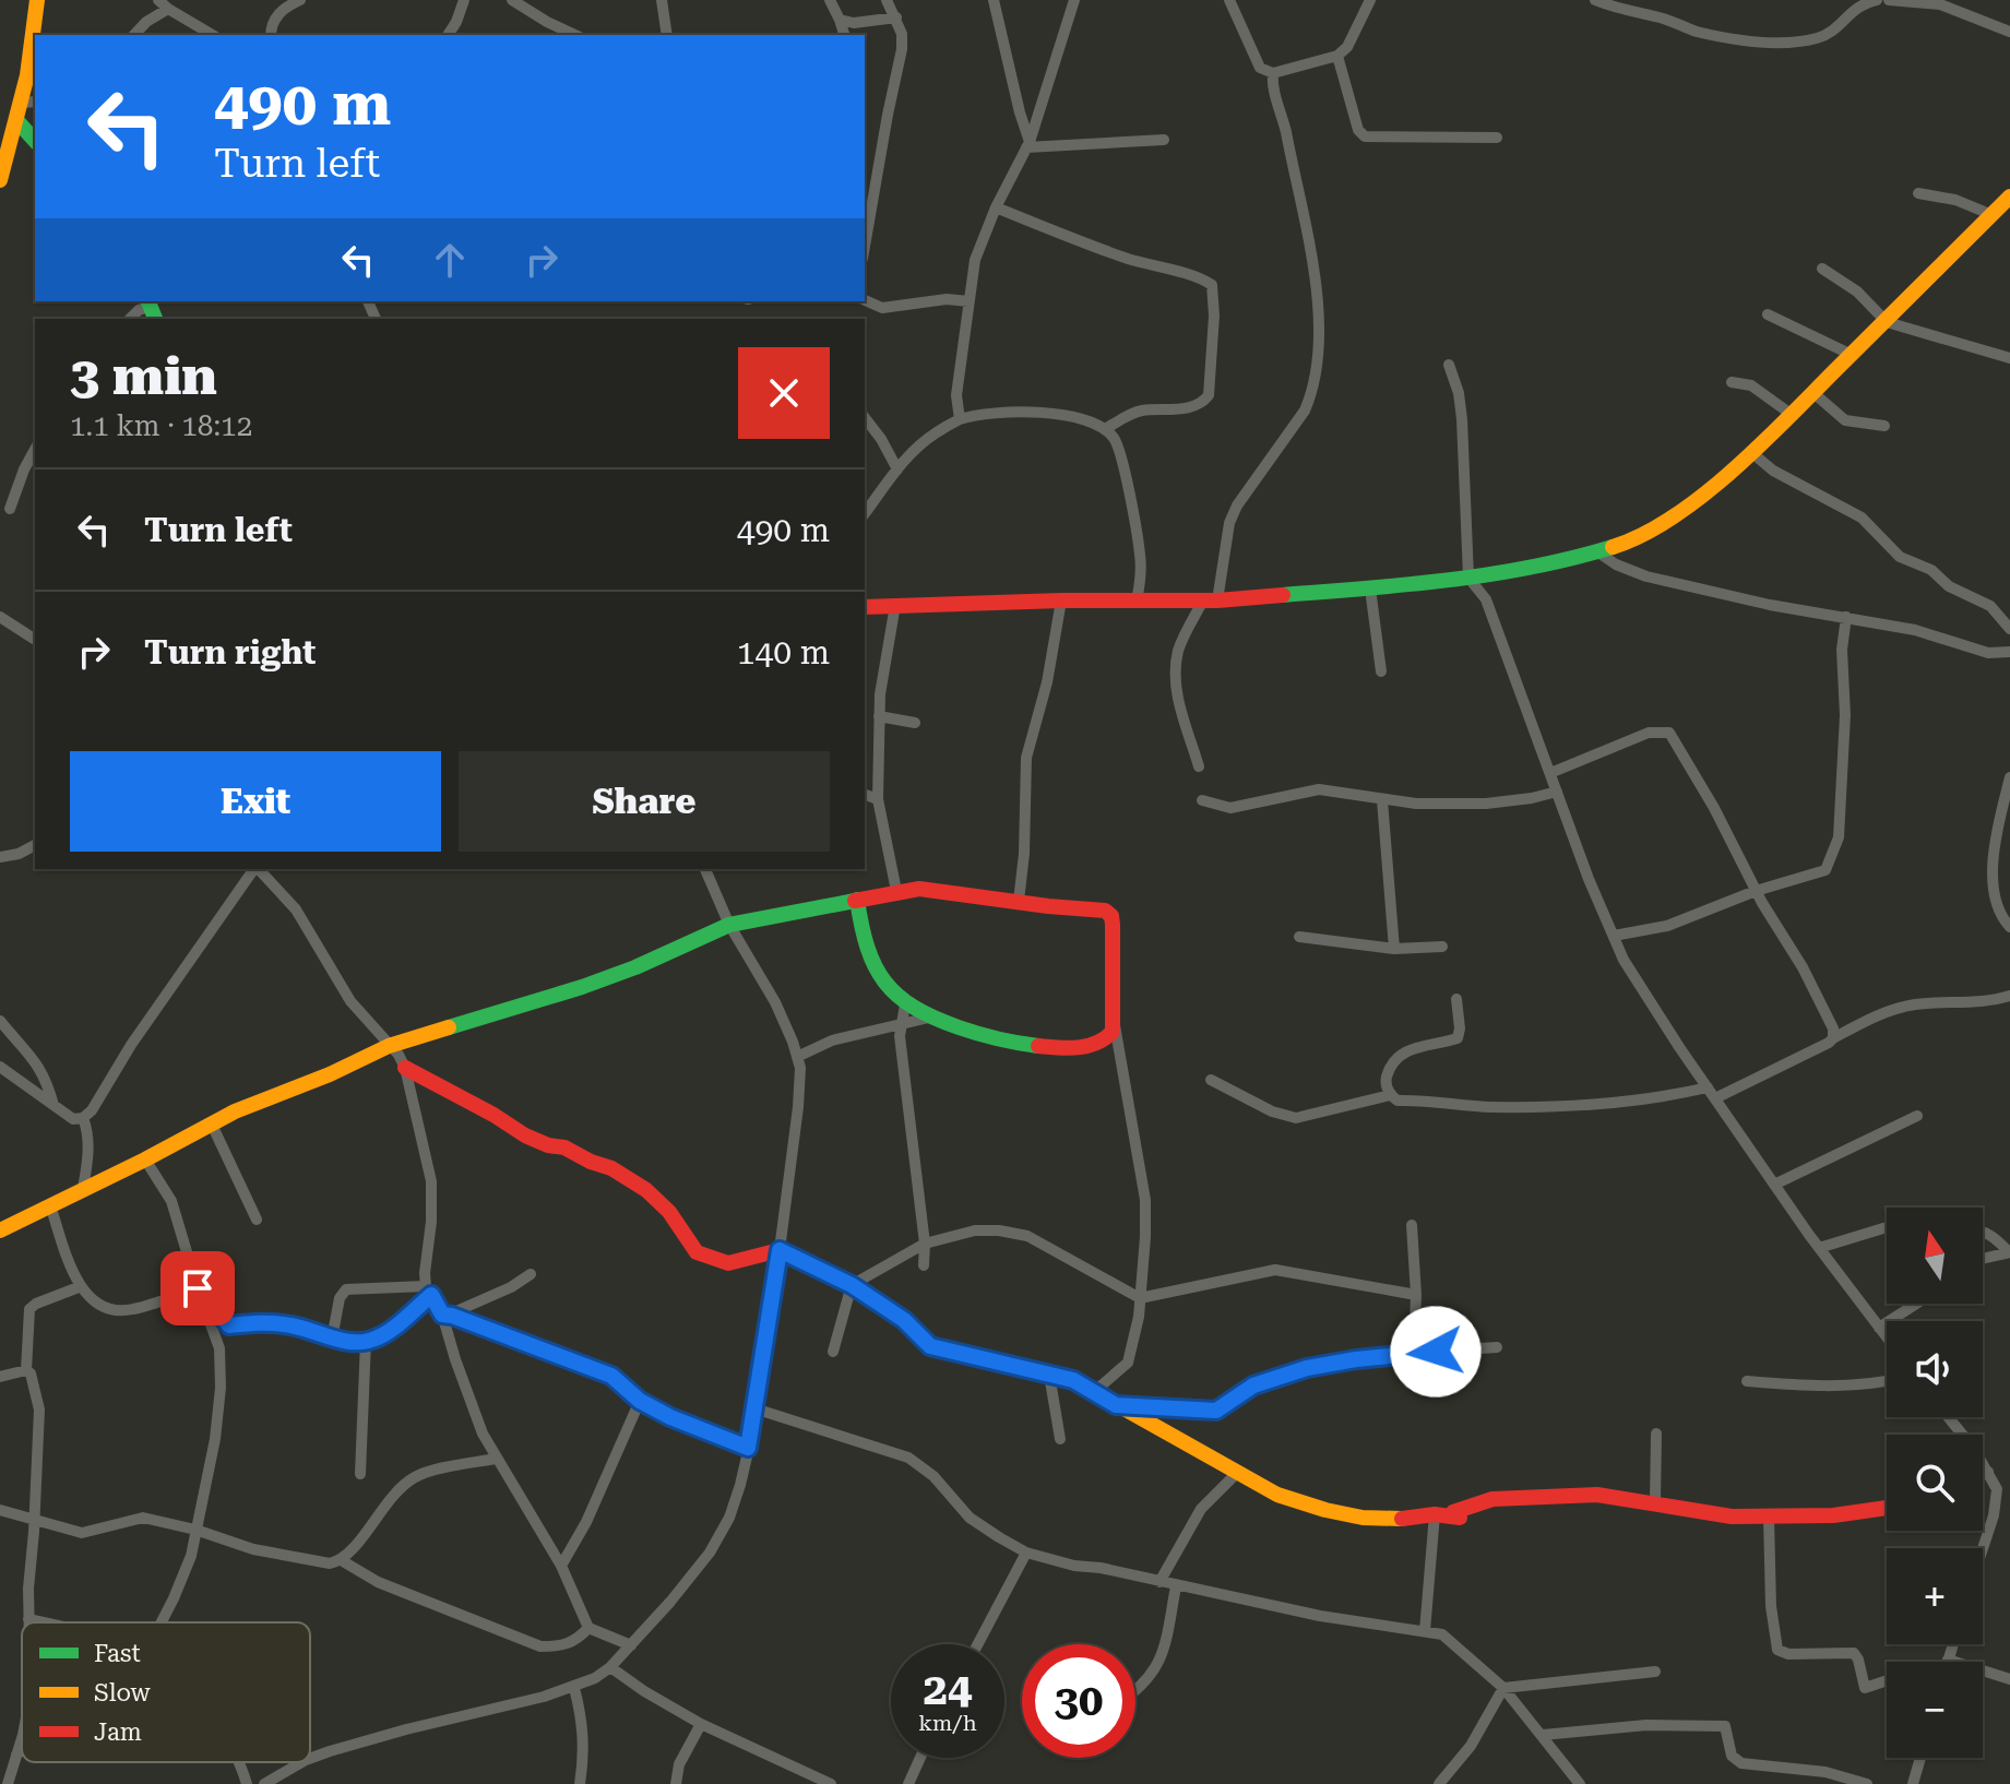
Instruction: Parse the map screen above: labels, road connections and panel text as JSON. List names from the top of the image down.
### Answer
{
  "legend": ["Fast", "Slow", "Jam"],
  "north": "top",
  "page": {
    "turn": ["490 m", "Turn left"],
    "heading": ["3 min", "1.1 km · 18:12"],
    "list": [
      {
        "name": "Turn left",
        "value": "490 m"
      },
      {
        "name": "Turn right",
        "value": "140 m"
      }
    ],
    "buttons": ["Exit", "Share"],
    "map_buttons": ["+", "−"],
    "speed": "24 km/h",
    "limit": "30"
  }
}
